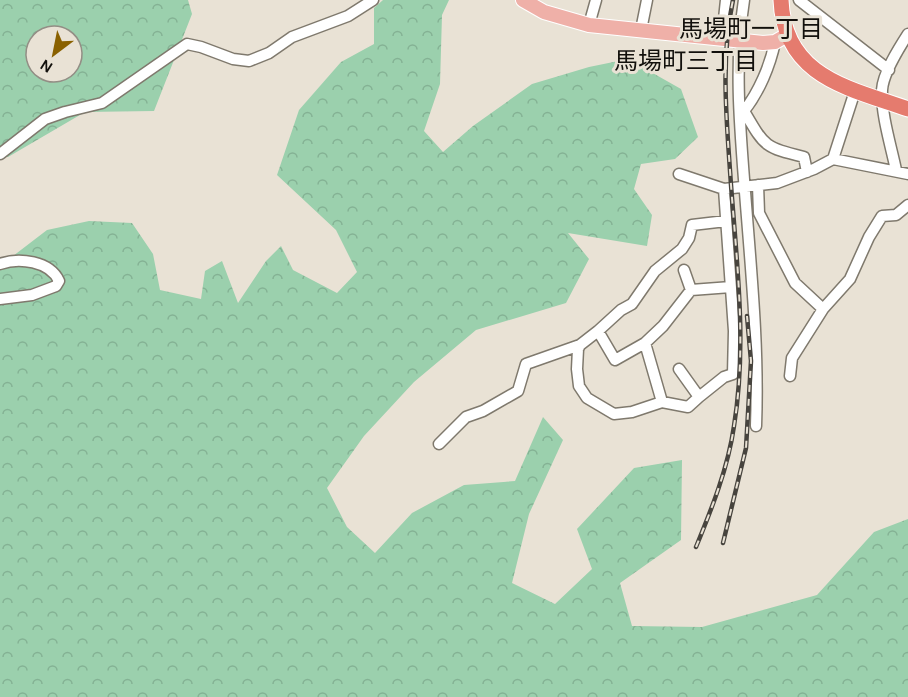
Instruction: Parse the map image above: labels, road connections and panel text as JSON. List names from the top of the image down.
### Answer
{
  "districts": ["馬場町一丁目", "馬場町三丁目"],
  "north": "bottom left"
}
